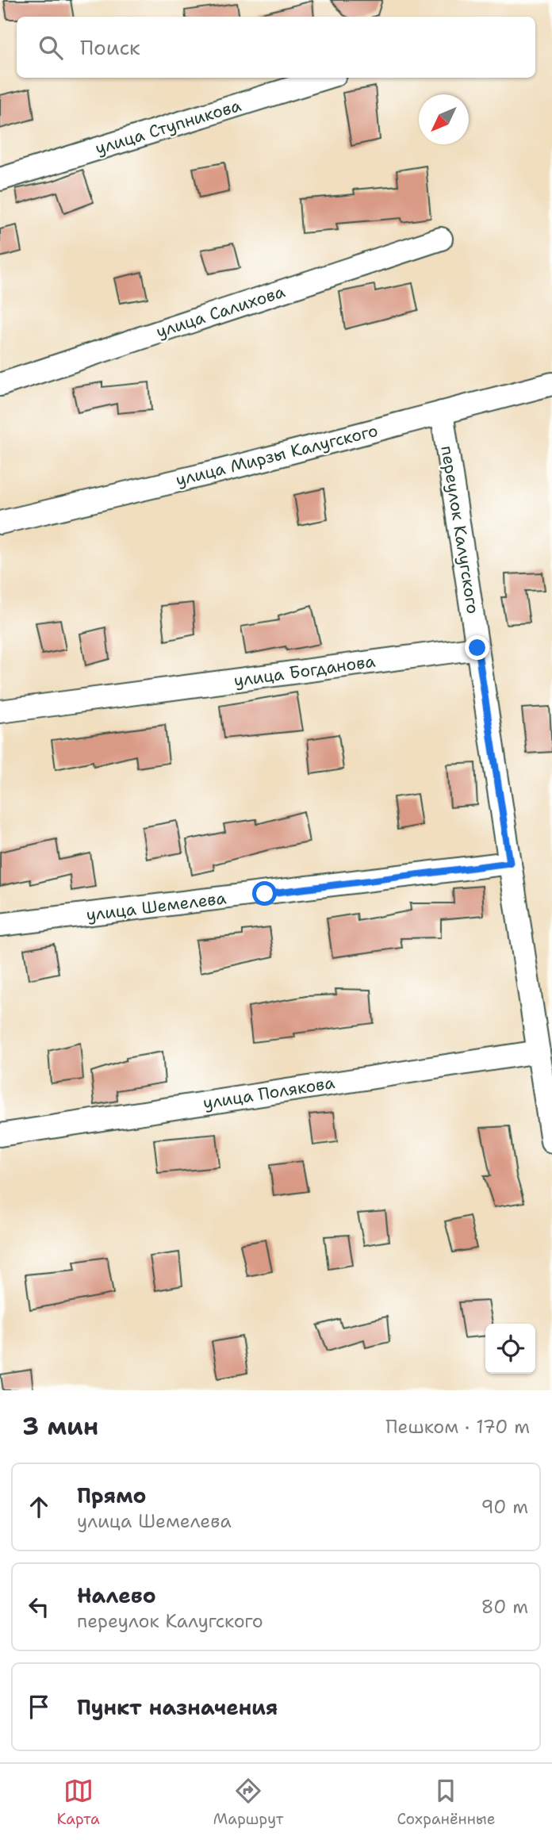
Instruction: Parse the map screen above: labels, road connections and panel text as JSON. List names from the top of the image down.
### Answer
{
  "streets": {
    "street": [
      "улица Ступникова",
      "улица Салихова",
      "улица Мирзы Калугского",
      "переулок Калугского",
      "улица Богданова",
      "улица Шемелева",
      "улица Полякова"
    ]
  },
  "crossings": [
    ["улица Мирзы Калугского", "переулок Калугского"],
    ["переулок Калугского", "улица Богданова"],
    ["переулок Калугского", "улица Шемелева"],
    ["переулок Калугского", "улица Полякова"]
  ],
  "north": "bottom left",
  "page": {
    "search": "Поиск",
    "heading": ["3 мин", "Пешком · 170 m"],
    "list": [
      ["Прямо", "улица Шемелева", "90 m"],
      ["Налево", "переулок Калугского", "80 m"],
      "Пункт назначения"
    ],
    "nav": ["Карта", "Маршрут", "Сохранённые"]
  }
}
